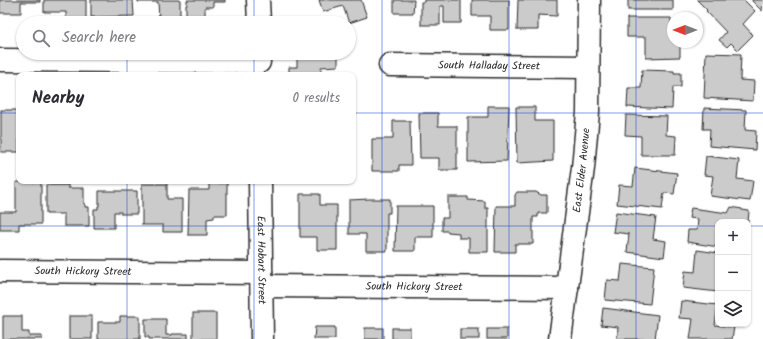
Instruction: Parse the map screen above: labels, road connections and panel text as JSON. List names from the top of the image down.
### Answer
{
  "streets": {
    "street": [
      "South Halladay Street",
      "East Elder Avenue",
      "East Hobart Street",
      "South Hickory Street"
    ]
  },
  "crossings": [
    ["South Halladay Street", "East Elder Avenue"],
    ["East Elder Avenue", "South Hickory Street"],
    ["East Hobart Street", "South Hickory Street"]
  ],
  "north": "left",
  "page": {
    "search": "Search here",
    "heading": ["Nearby", "0 results"],
    "map_buttons": ["+", "−"]
  }
}
